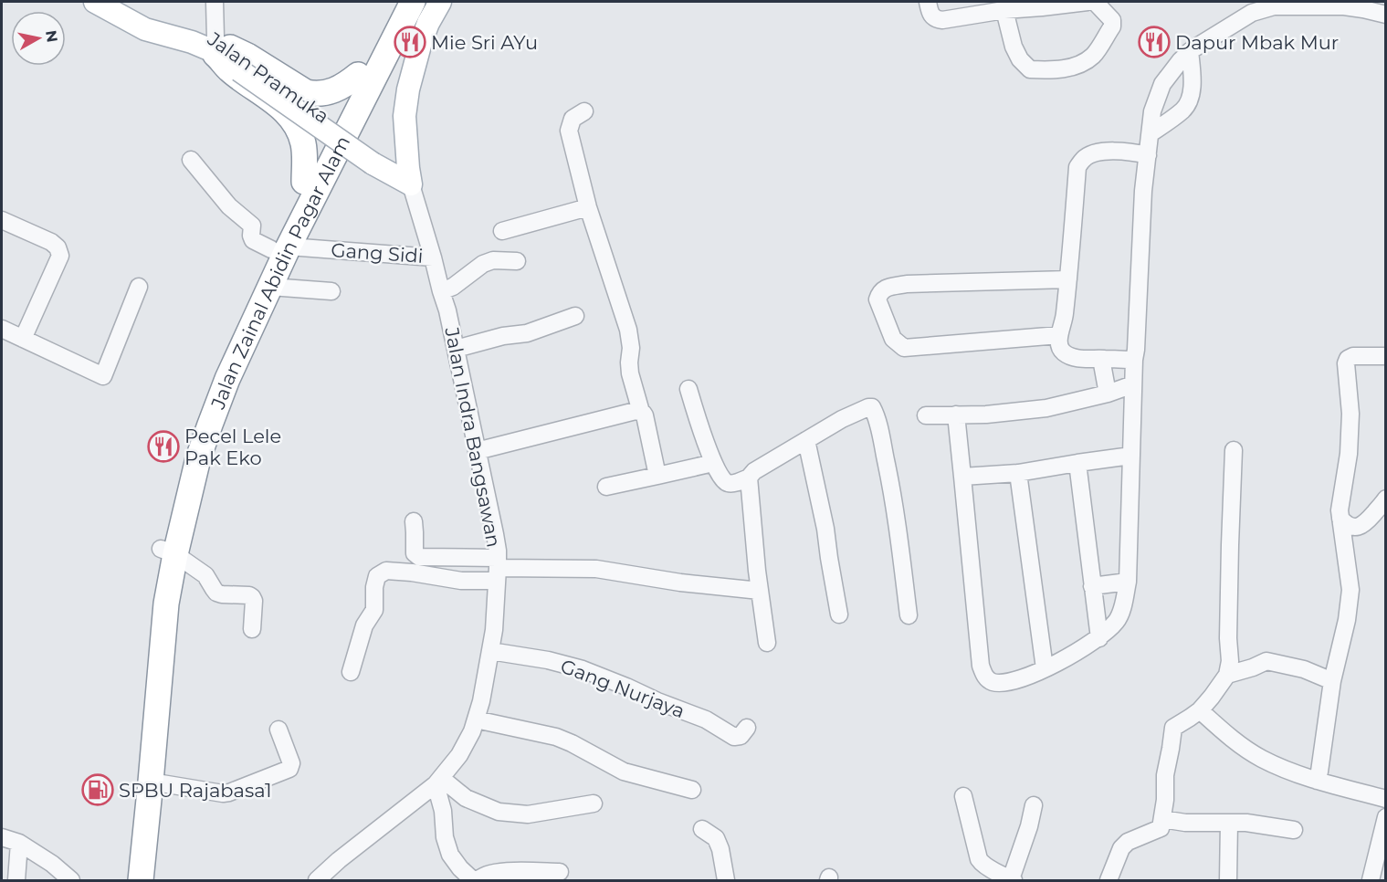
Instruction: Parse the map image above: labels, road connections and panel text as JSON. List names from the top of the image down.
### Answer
{
  "streets": {
    "highway": ["Jalan Zainal Abidin Pagar Alam"],
    "main road": ["Jalan Pramuka", "Jalan Indra Bangsawan"],
    "street": ["Gang Sidi", "Gang Nurjaya"]
  },
  "crossings": [
    ["Jalan Pramuka", "Jalan Indra Bangsawan"],
    ["Gang Sidi", "Jalan Zainal Abidin Pagar Alam"],
    ["Gang Sidi", "Jalan Indra Bangsawan"],
    ["Jalan Indra Bangsawan", "Gang Nurjaya"]
  ],
  "places": {
    "restaurant": ["Mie Sri AYu", "Dapur Mbak Mur", "Pecel Lele Pak Eko"],
    "fuel station": ["SPBU Rajabasa1"]
  },
  "north": "right"
}
